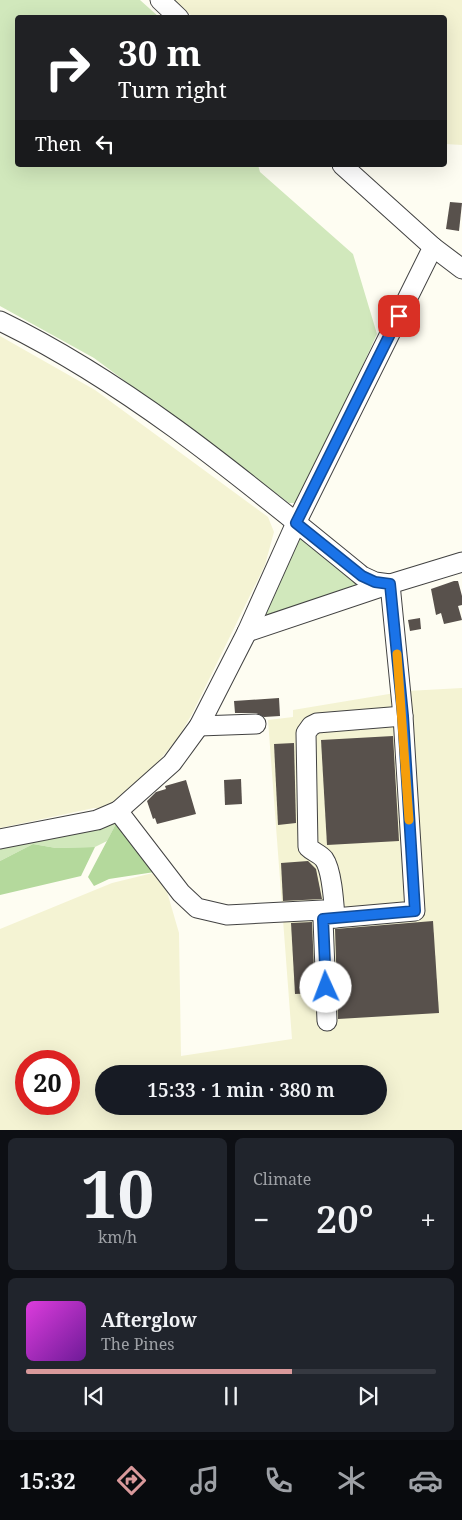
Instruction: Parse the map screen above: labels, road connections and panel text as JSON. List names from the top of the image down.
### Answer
{
  "page": {
    "turn": ["30 m", "Turn right"],
    "then": "Then",
    "limit": "20",
    "trip": "15:33 · 1 min · 380 m",
    "tile": [
      ["10", "km/h"],
      "Climate"
    ],
    "heat": ["−", "20°", "+"],
    "song": ["Afterglow", "The Pines"],
    "tabs": "15:32"
  }
}
